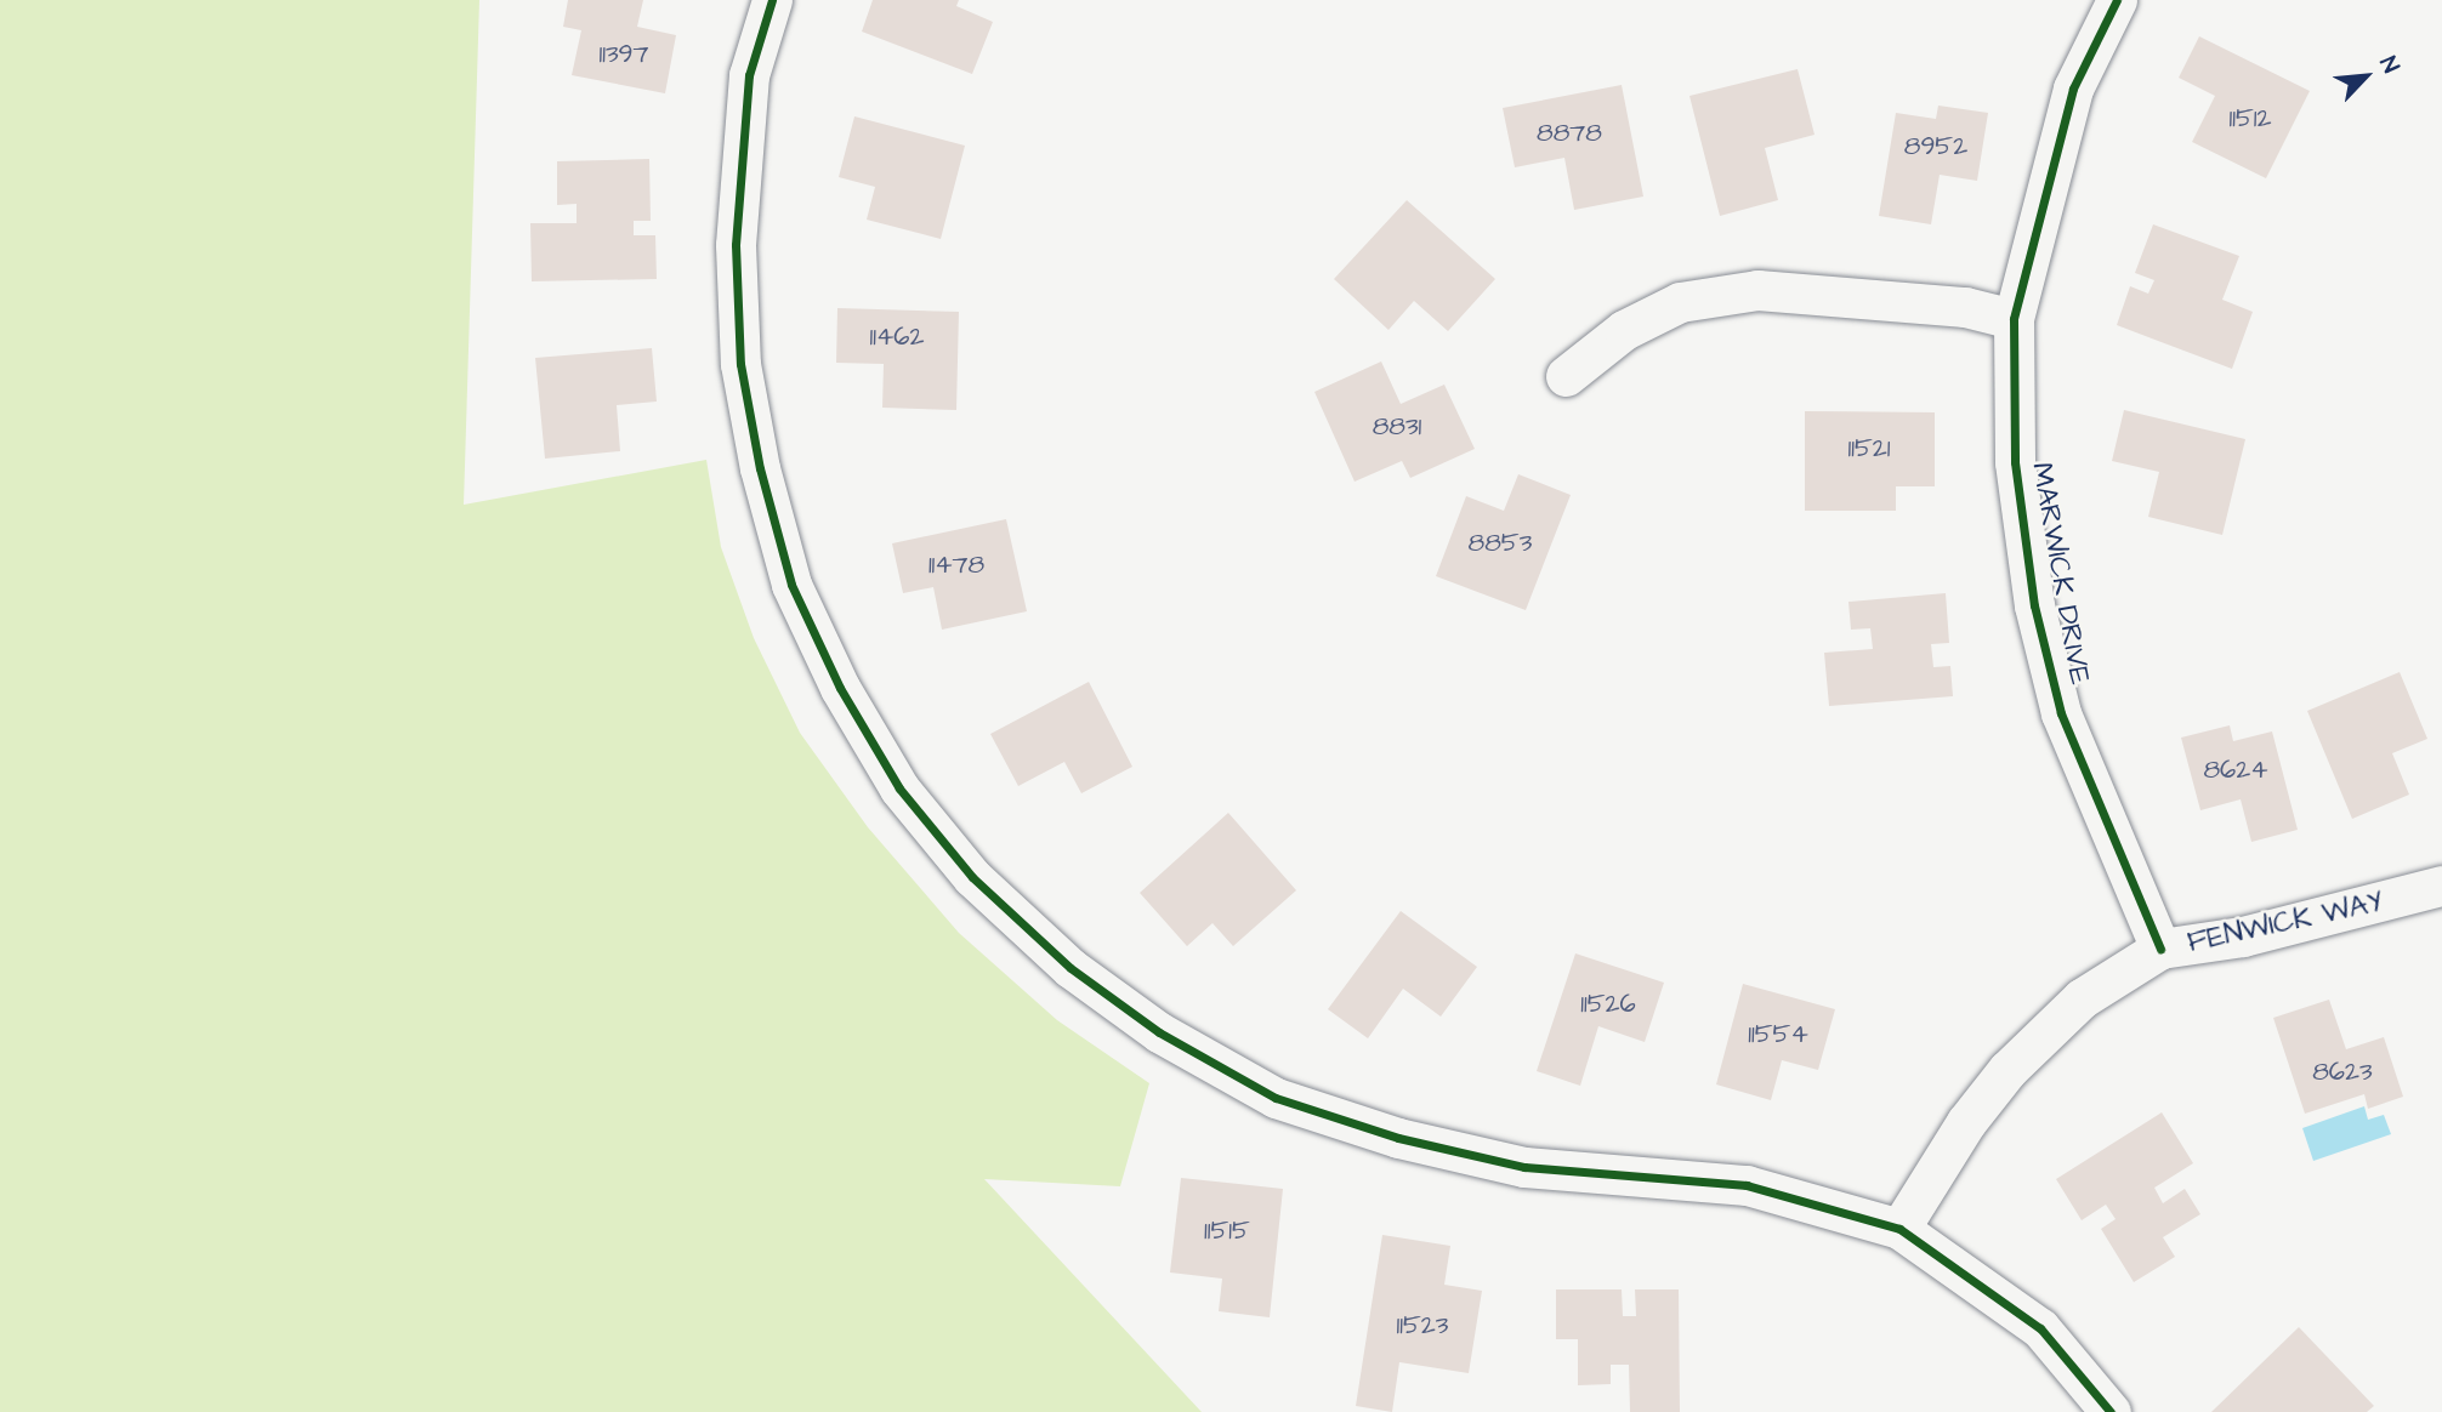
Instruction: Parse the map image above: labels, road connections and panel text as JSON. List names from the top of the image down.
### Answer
{
  "streets": {
    "street": ["MARWICK DRIVE", "FENWICK WAY"]
  },
  "crossings": [
    ["MARWICK DRIVE", "FENWICK WAY"]
  ],
  "house_numbers": [
    "11397",
    "11512",
    "8878",
    "8952",
    "11462",
    "8831",
    "11521",
    "8853",
    "11478",
    "8624",
    "11526",
    "11554",
    "8623",
    "11515",
    "11523"
  ],
  "north": "top right"
}
